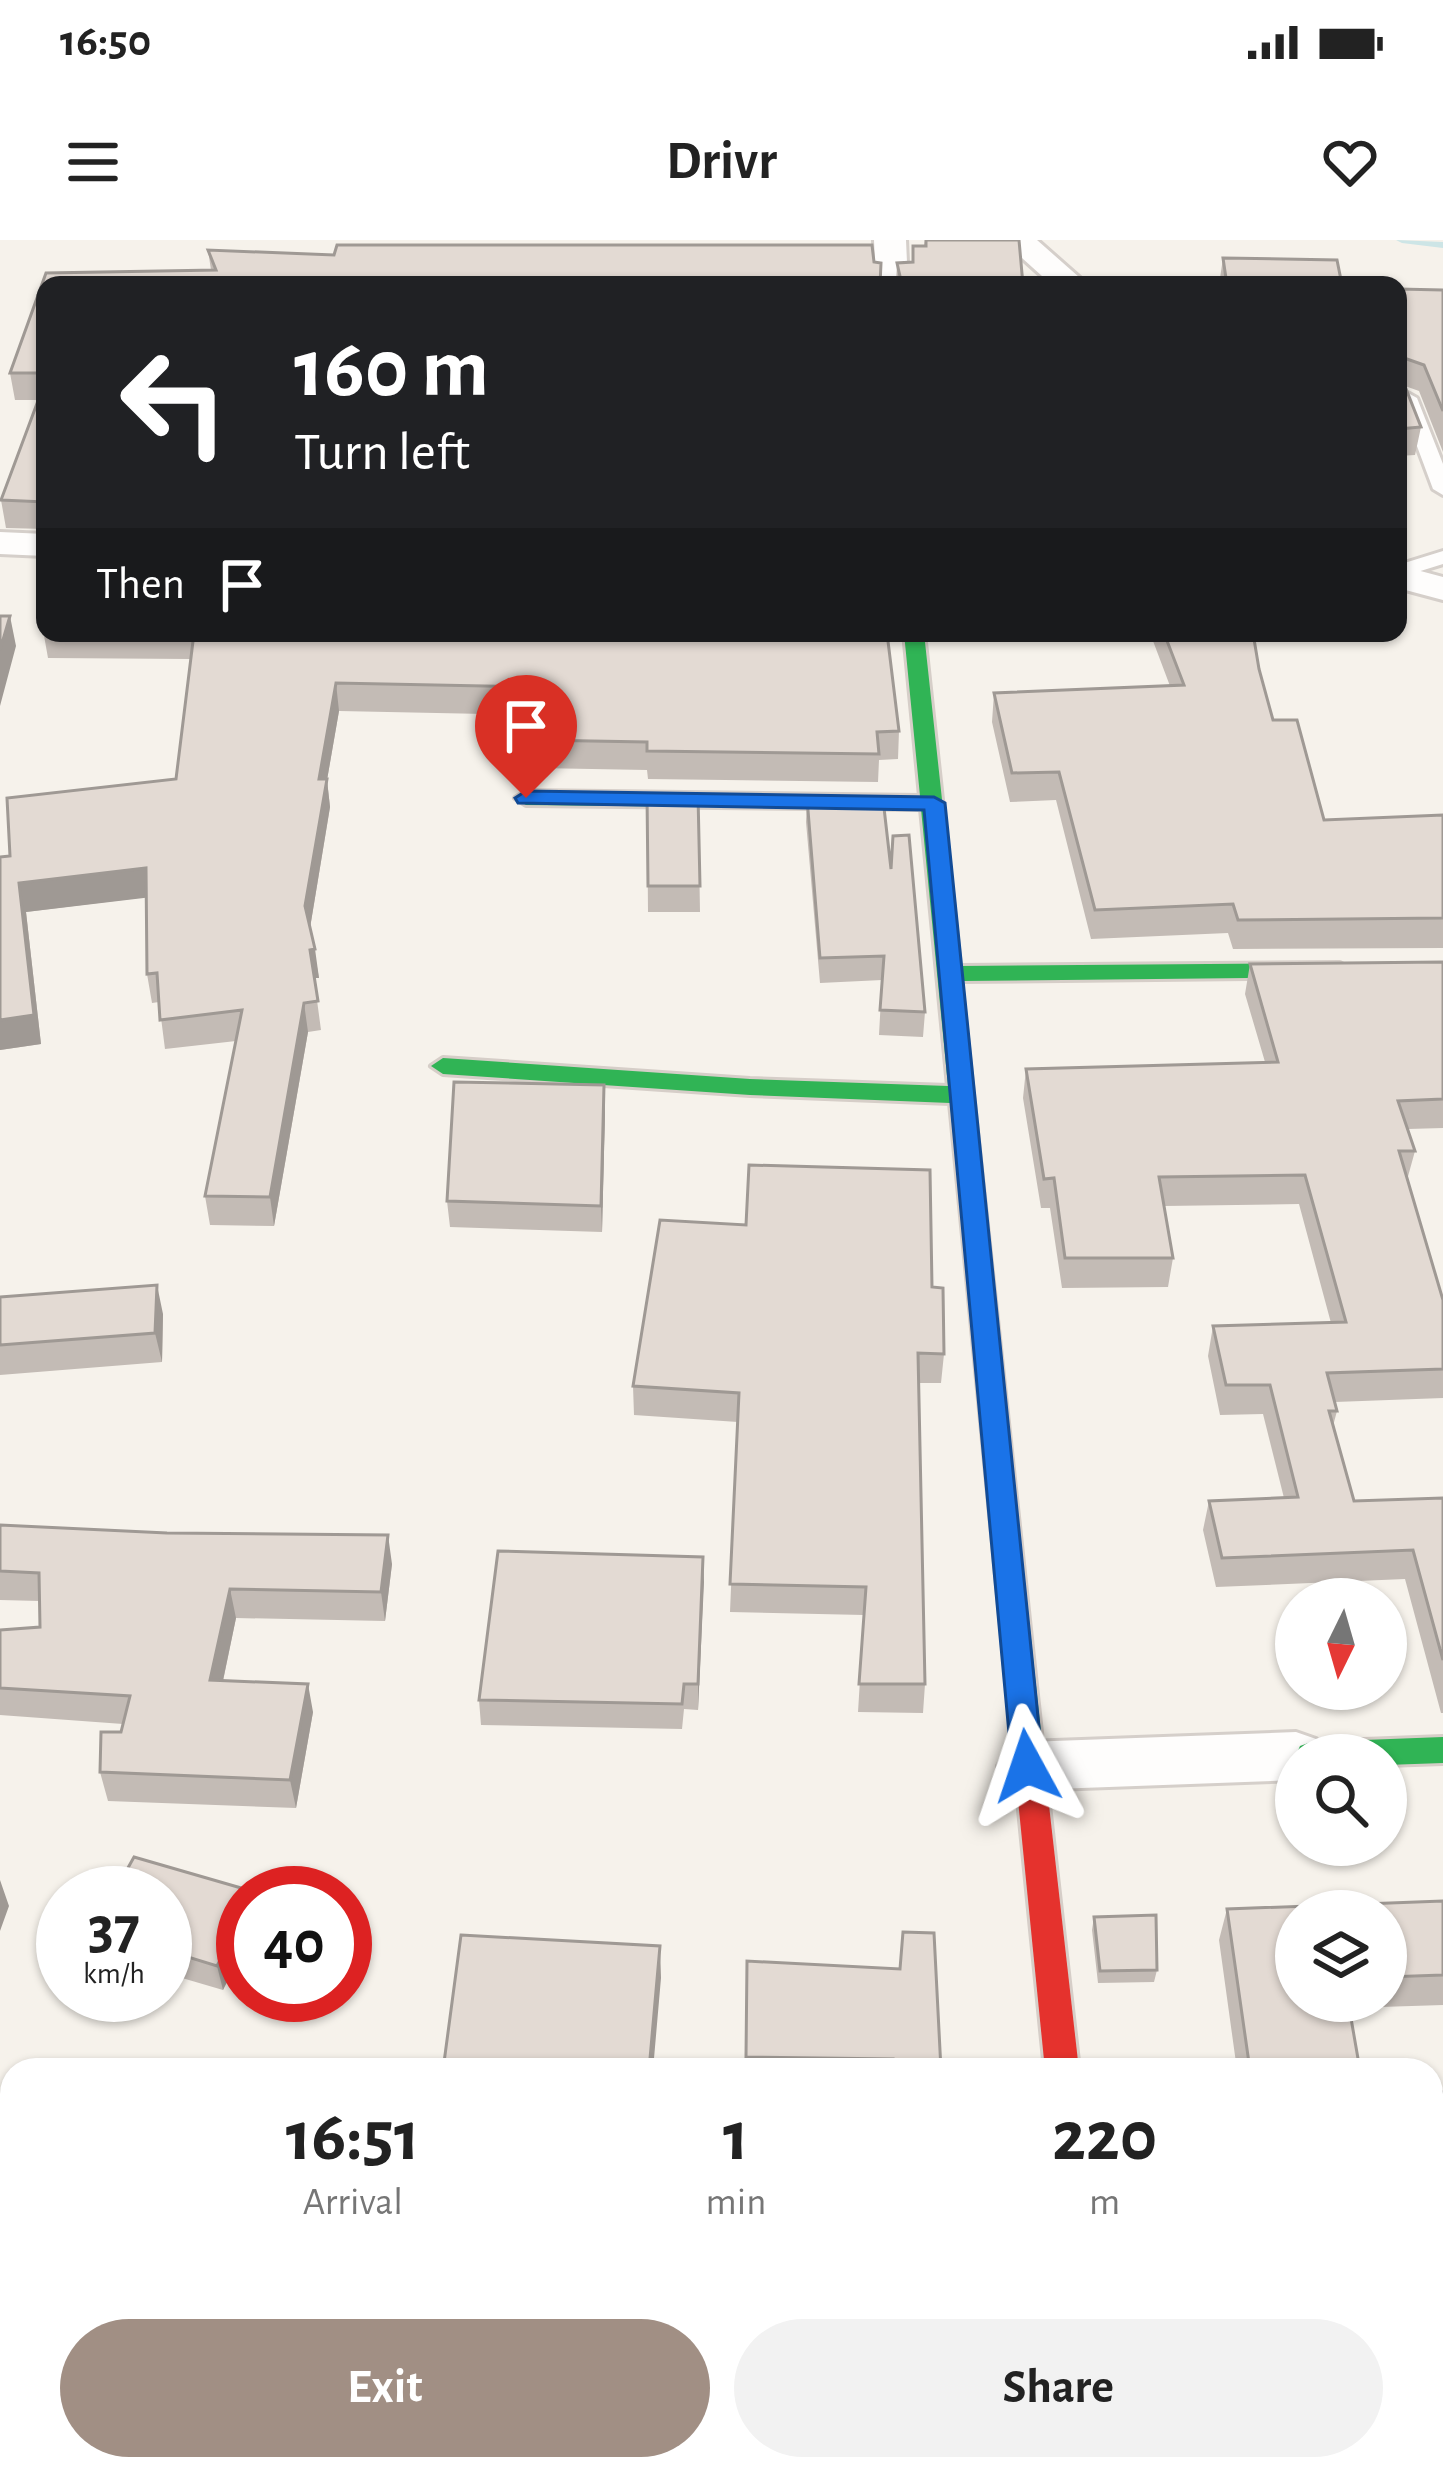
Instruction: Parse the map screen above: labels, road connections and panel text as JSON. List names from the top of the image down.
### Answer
{
  "north": "bottom",
  "page": {
    "status": "16:50",
    "header": "Drivr",
    "turn": ["160 m", "Turn left"],
    "then": "Then",
    "speed": "37 km/h",
    "limit": "40",
    "eta": [
      "16:51",
      "Arrival",
      "1",
      "min",
      "220",
      "m"
    ],
    "buttons": ["Exit", "Share"]
  }
}
